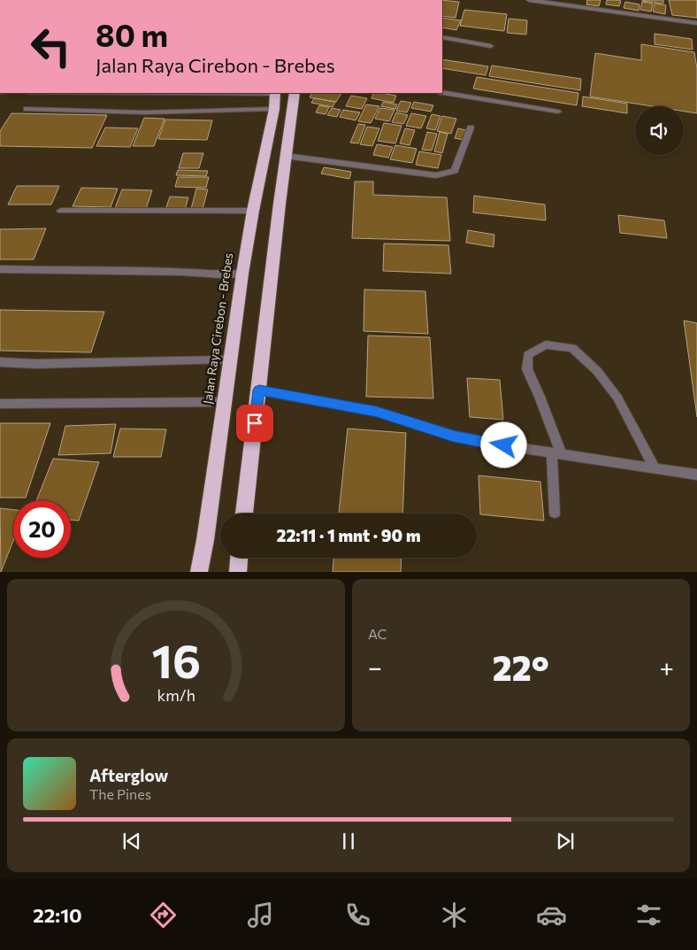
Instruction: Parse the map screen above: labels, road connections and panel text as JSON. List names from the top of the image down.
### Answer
{
  "streets": {
    "highway": ["Jalan Raya Cirebon - Brebes"]
  },
  "page": {
    "turn": ["80 m", "Jalan Raya Cirebon - Brebes"],
    "limit": "20",
    "trip": "22:11 · 1 mnt · 90 m",
    "tile": "AC",
    "heat": ["−", "22°", "+"],
    "song": ["Afterglow", "The Pines"],
    "tabs": "22:10",
    "gauge": ["16", "km/h"]
  }
}
